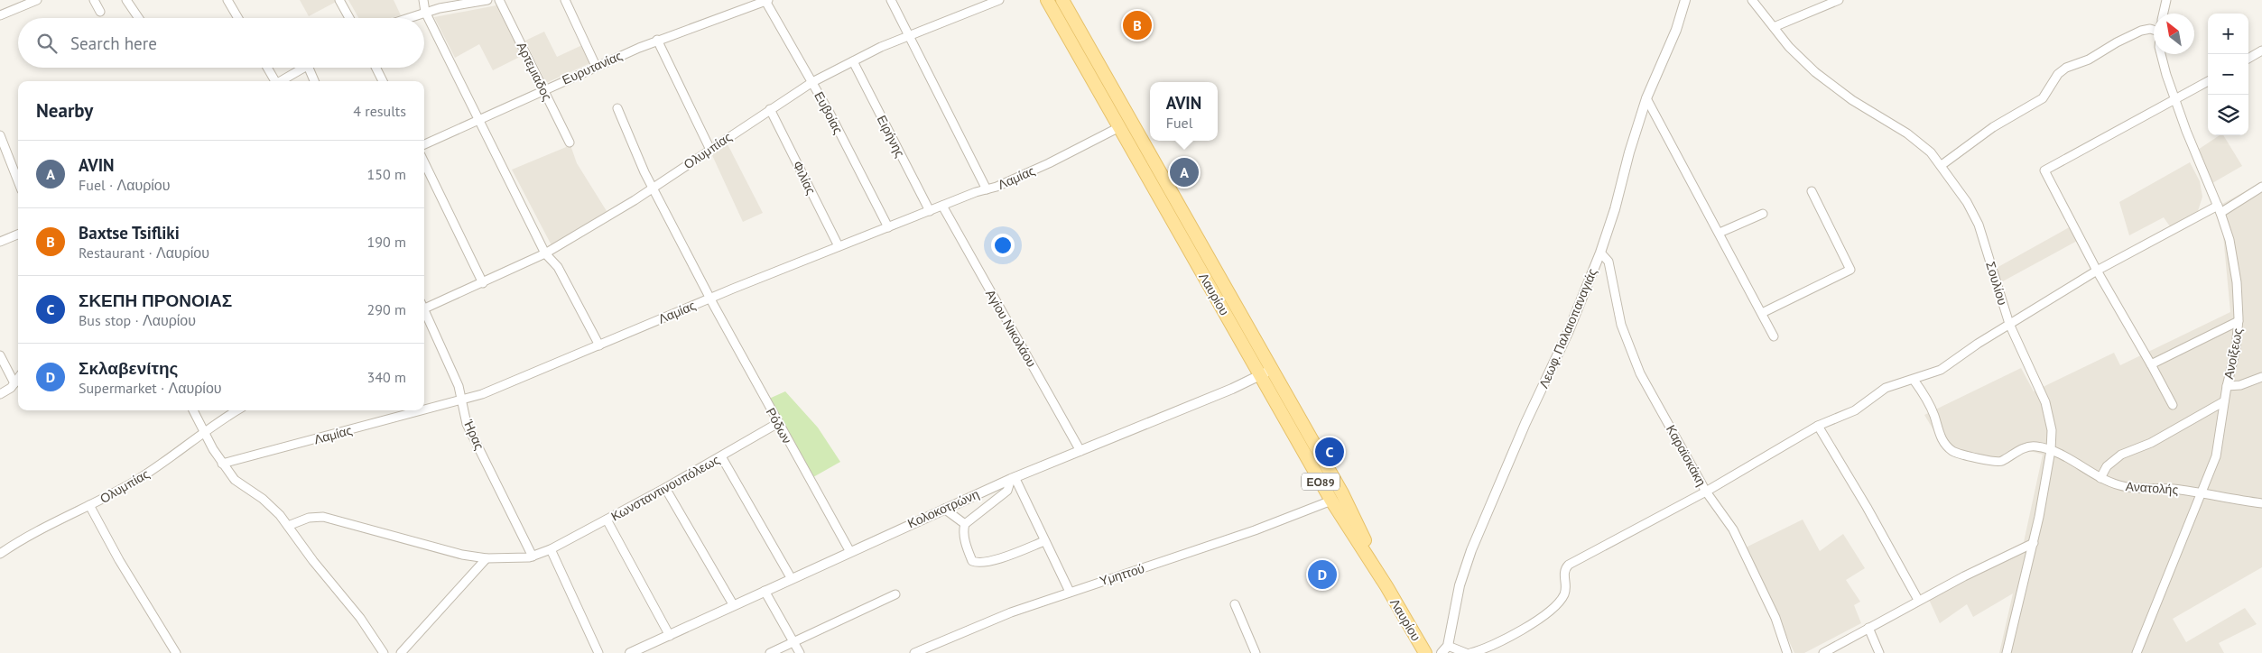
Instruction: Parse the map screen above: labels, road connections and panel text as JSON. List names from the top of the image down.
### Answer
{
  "streets": {
    "main road": ["Λαυρίου", "ΕΟ89"],
    "street": [
      "Ευρυτανίας",
      "Αρτεμιαδος",
      "Ευβοίας",
      "Ειρήνης",
      "Ολυμπίας",
      "Φιλίας",
      "Λαμίας",
      "Σουλίου",
      "Αγίου Νικολάου",
      "Λεωφ. Παλαιοπαναγιάς",
      "Ανοίξεως",
      "Ρόδων",
      "Ήρας",
      "Καραϊσκάκη",
      "Κωνσταντινουπόλεως",
      "Ανατολής",
      "Κολοκοτρώνη",
      "Υμηττού"
    ]
  },
  "crossings": [
    ["Ευρυτανίας", "Αρτεμιαδος"],
    ["Ευρυτανίας", "Ευβοίας"],
    ["Ευβοίας", "Ολυμπίας"],
    ["Ευβοίας", "Λαμίας"],
    ["Ειρήνης", "Ολυμπίας"],
    ["Ειρήνης", "Λαμίας"],
    ["Ολυμπίας", "Φιλίας"],
    ["Ολυμπίας", "Ρόδων"],
    ["Φιλίας", "Λαμίας"],
    ["Λαμίας", "Λαυρίου"],
    ["Λαμίας", "Αγίου Νικολάου"],
    ["Λαμίας", "Ρόδων"],
    ["Λαμίας", "Ήρας"],
    ["Σουλίου", "Ανατολής"],
    ["Λαυρίου", "Κολοκοτρώνη"],
    ["Λαυρίου", "Υμηττού"],
    ["Αγίου Νικολάου", "Κολοκοτρώνη"],
    ["Λεωφ. Παλαιοπαναγιάς", "Καραϊσκάκη"],
    ["Ανοίξεως", "Ανατολής"],
    ["Ρόδων", "Κωνσταντινουπόλεως"],
    ["Ρόδων", "Κολοκοτρώνη"],
    ["Ήρας", "Κωνσταντινουπόλεως"]
  ],
  "north": "top left",
  "page": {
    "pins": [
      "B",
      "A",
      "C",
      "D"
    ],
    "map_buttons": ["+", "−"],
    "search": "Search here",
    "heading": ["Nearby", "4 results"],
    "popup": ["AVIN", "Fuel"],
    "list": [
      {
        "mark": "A",
        "name": "AVIN",
        "note": "Fuel · Λαυρίου",
        "value": "150 m"
      },
      {
        "mark": "B",
        "name": "Baxtse Tsifliki",
        "note": "Restaurant · Λαυρίου",
        "value": "190 m"
      },
      {
        "mark": "C",
        "name": "ΣΚΕΠΗ ΠΡΟΝΟΙΑΣ",
        "note": "Bus stop · Λαυρίου",
        "value": "290 m"
      },
      {
        "mark": "D",
        "name": "Σκλαβενίτης",
        "note": "Supermarket · Λαυρίου",
        "value": "340 m"
      }
    ]
  }
}
